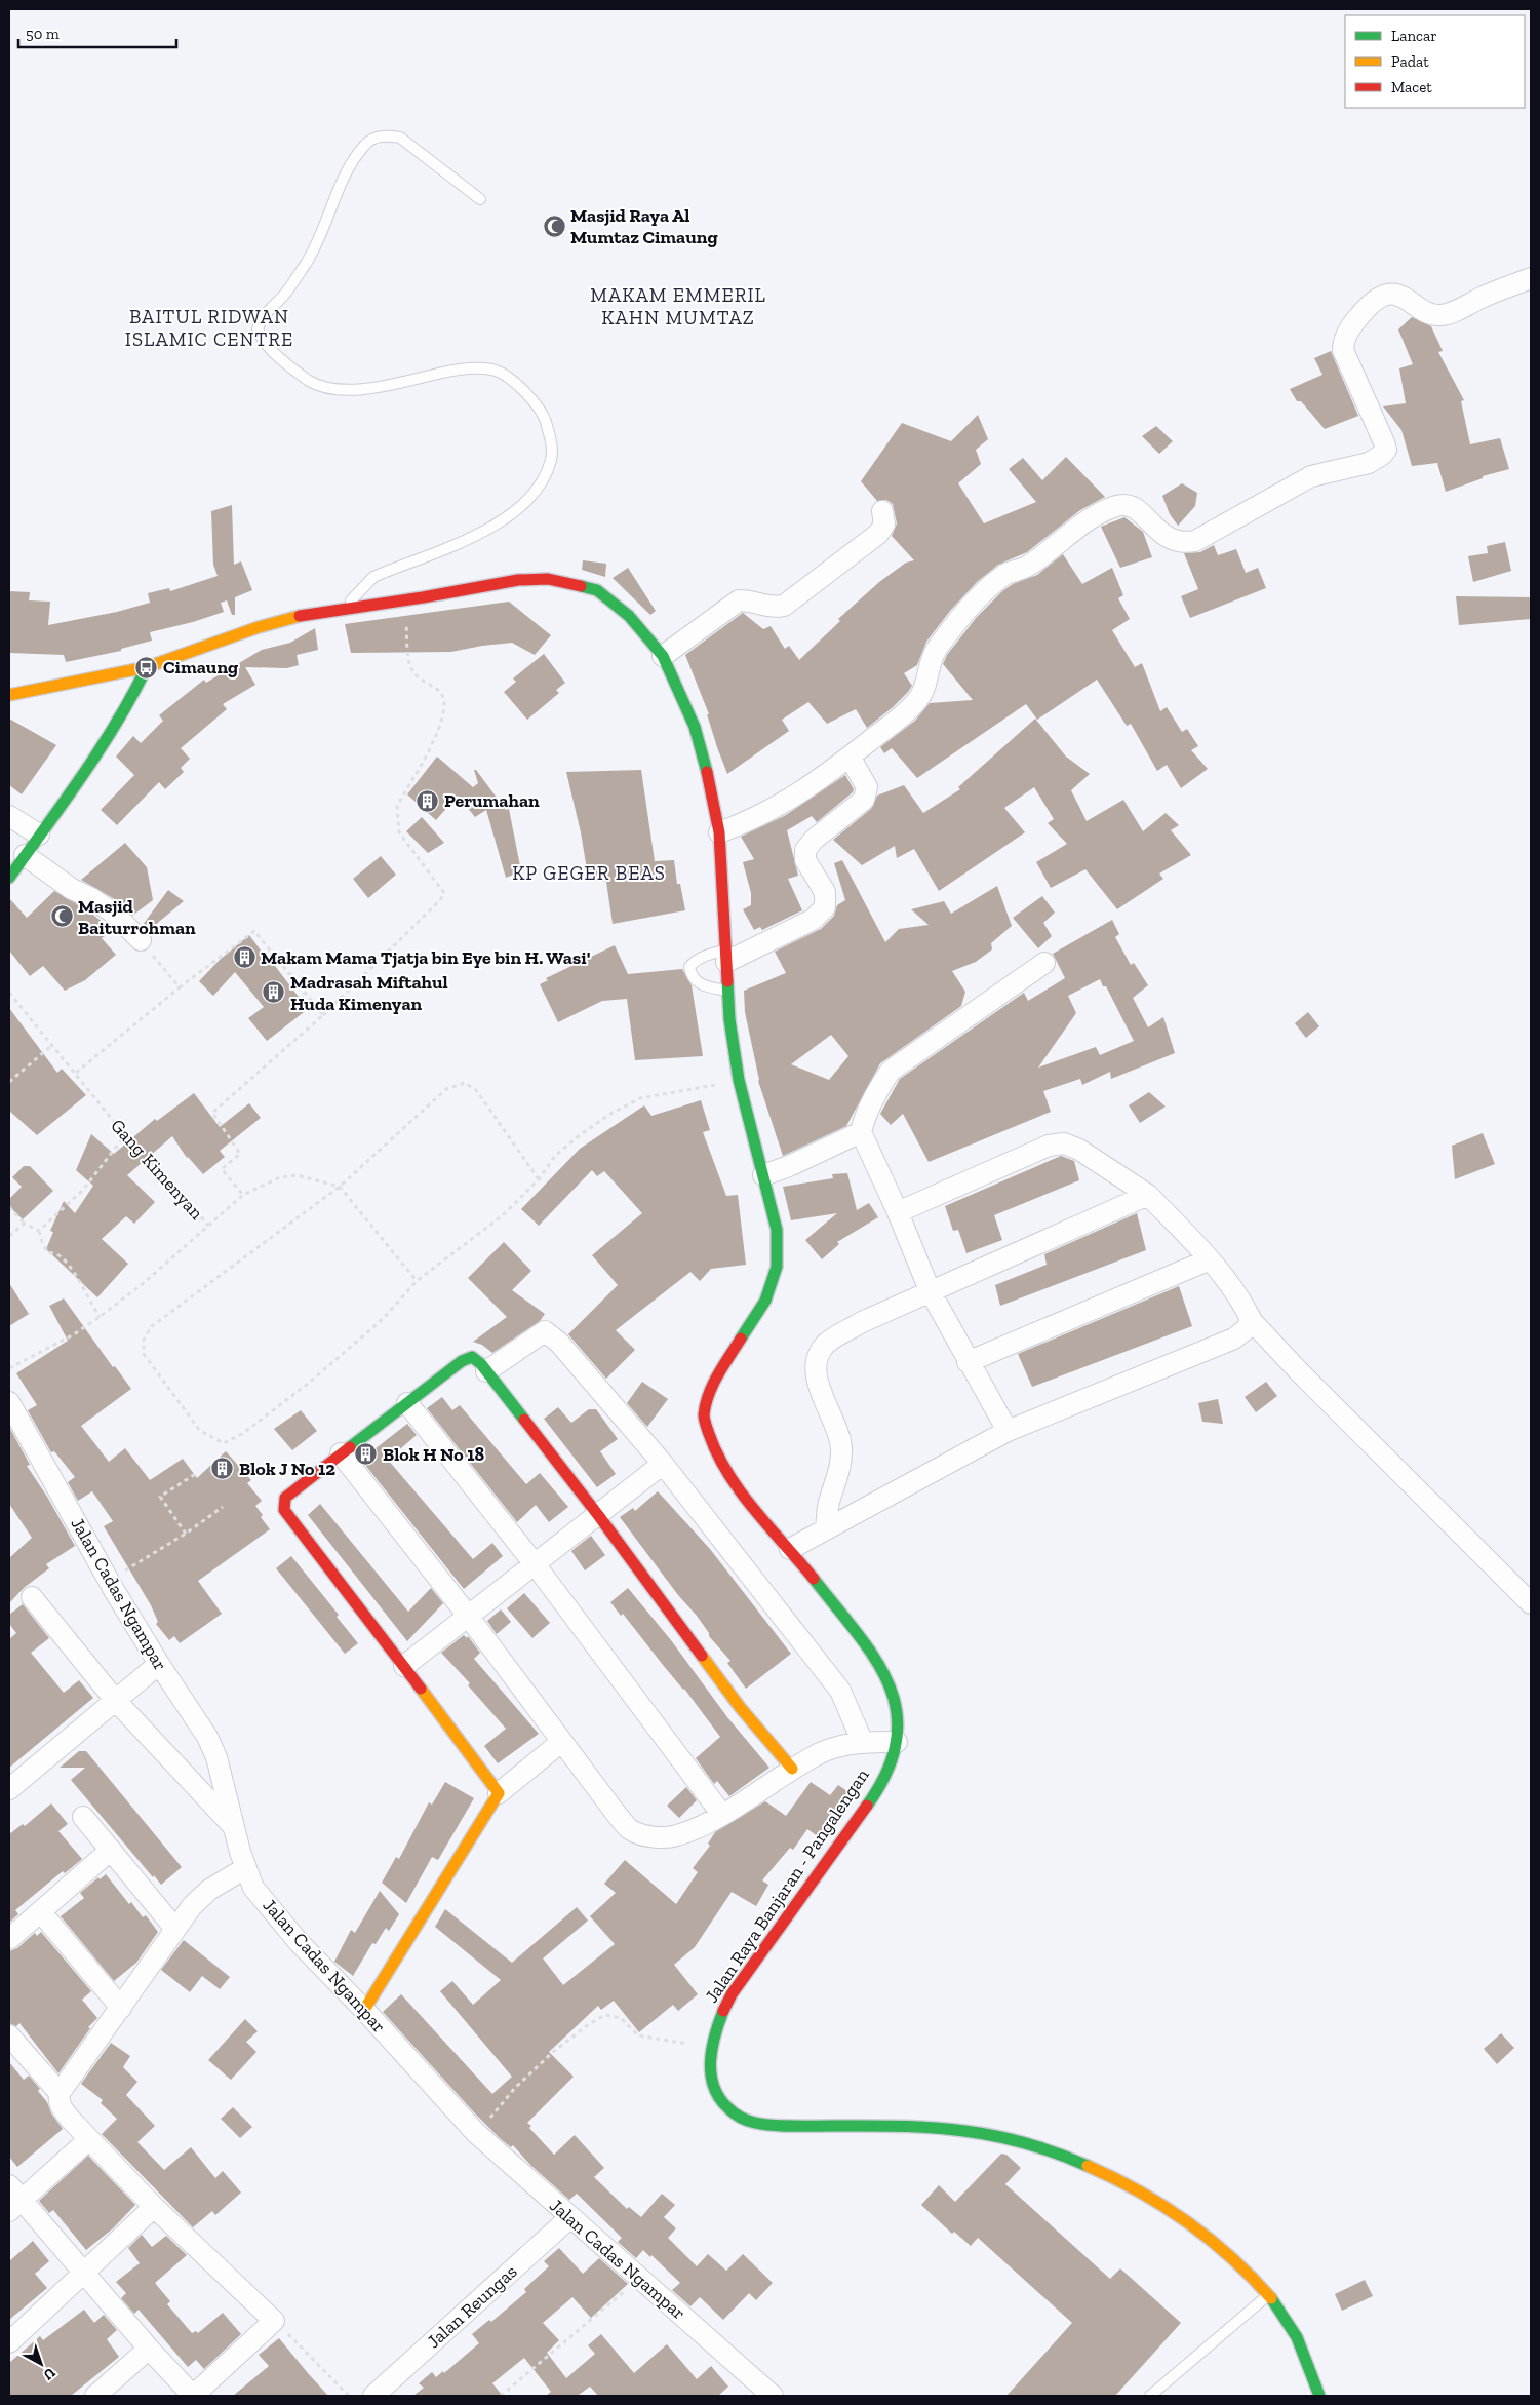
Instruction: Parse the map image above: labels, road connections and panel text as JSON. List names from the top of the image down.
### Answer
{
  "streets": {
    "main road": ["Jalan Raya Banjaran - Pangalengan"],
    "street": ["Jalan Cadas Ngampar", "Jalan Reungas"],
    "path": ["Gang Kimenyan"]
  },
  "crossings": [
    ["Jalan Cadas Ngampar", "Jalan Reungas"]
  ],
  "districts": ["MAKAM EMMERIL KAHN MUMTAZ", "BAITUL RIDWAN ISLAMIC CENTRE", "KP GEGER BEAS"],
  "places": {
    "mosque": ["Masjid Raya Al Mumtaz Cimaung", "Masjid Baiturrohman"],
    "bus stop": ["Cimaung"],
    "building": [
      "Perumahan",
      "Makam Mama Tjatja bin Eye bin H. Wasi'",
      "Madrasah Miftahul Huda Kimenyan",
      "Blok H No 18",
      "Blok J No 12"
    ]
  },
  "legend": ["Lancar", "Padat", "Macet"],
  "scale_bar": "50 m",
  "north": "bottom right"
}
